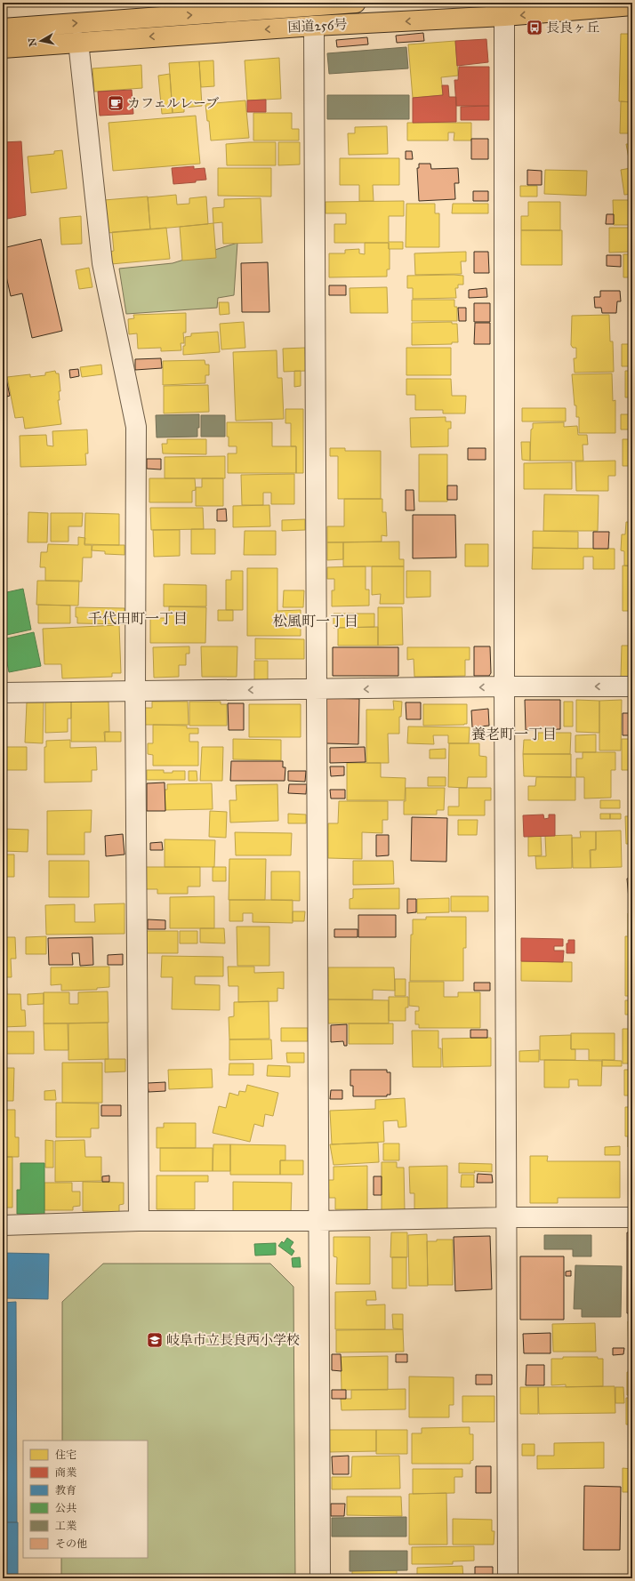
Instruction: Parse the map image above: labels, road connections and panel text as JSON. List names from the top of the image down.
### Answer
{
  "streets": {
    "highway": ["国道256号"]
  },
  "districts": ["千代田町一丁目", "松風町一丁目", "養老町一丁目"],
  "places": {
    "bus stop": ["長良ヶ丘"],
    "cafe": ["カフェルレーブ"],
    "school or university": ["岐阜市立長良西小学校"]
  },
  "legend": [
    "住宅",
    "商業",
    "教育",
    "公共",
    "工業",
    "その他"
  ],
  "north": "left"
}
